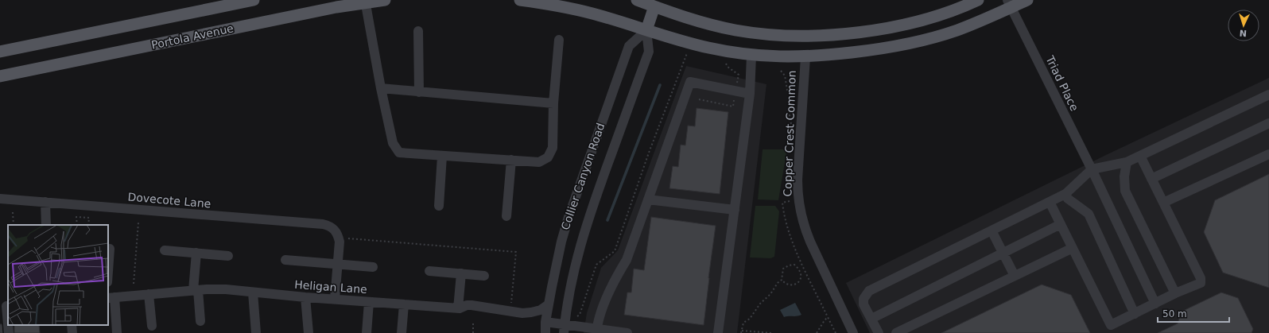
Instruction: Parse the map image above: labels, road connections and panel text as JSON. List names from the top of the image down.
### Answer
{
  "streets": {
    "main road": ["Portola Avenue", "Collier Canyon Road"],
    "street": [
      "Triad Place",
      "Copper Crest Common",
      "Dovecote Lane",
      "Heligan Lane"
    ]
  },
  "crossings": [
    ["Collier Canyon Road", "Heligan Lane"]
  ],
  "scale_bar": "50 m",
  "north": "bottom"
}
